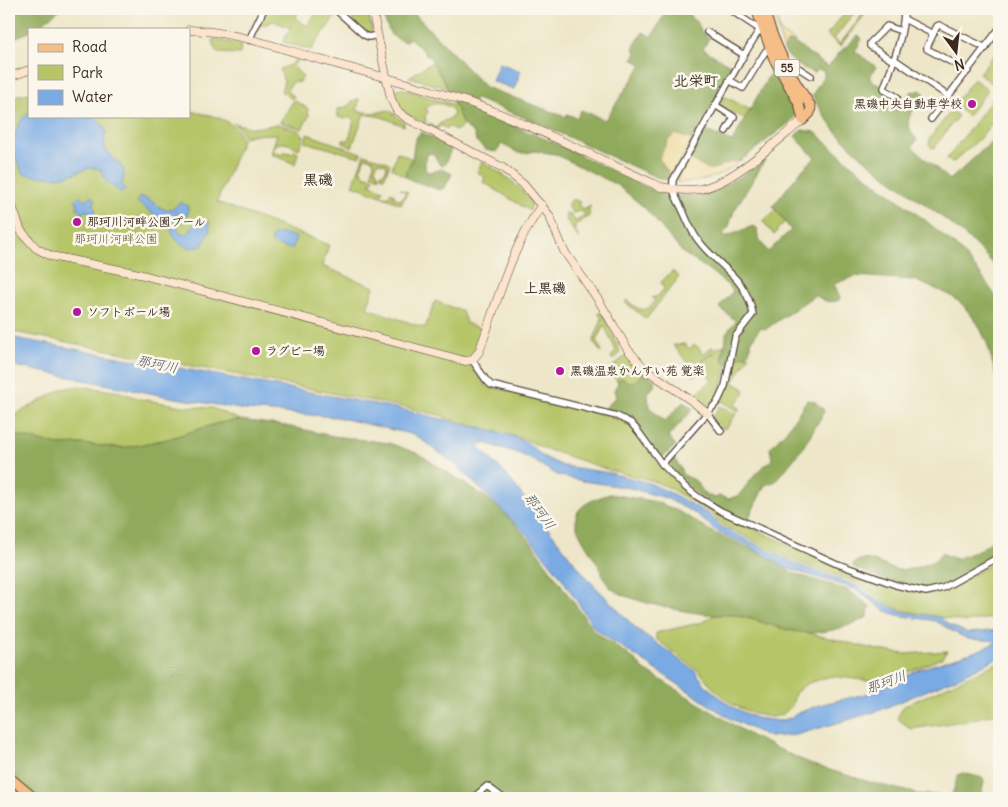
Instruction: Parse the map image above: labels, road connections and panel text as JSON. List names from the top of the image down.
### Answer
{
  "streets": {
    "main road": ["55"]
  },
  "districts": ["北栄町", "黒磯", "上黒磯"],
  "water": ["那珂川"],
  "parks": ["那珂川河畔公園"],
  "places": [
    "黒磯中央自動車学校",
    "那珂川河畔公園プール",
    "ソフトボール場",
    "ラグビー場",
    "黒磯温泉かんすい苑 覚楽"
  ],
  "legend": ["Road", "Park", "Water"],
  "north": "bottom"
}
